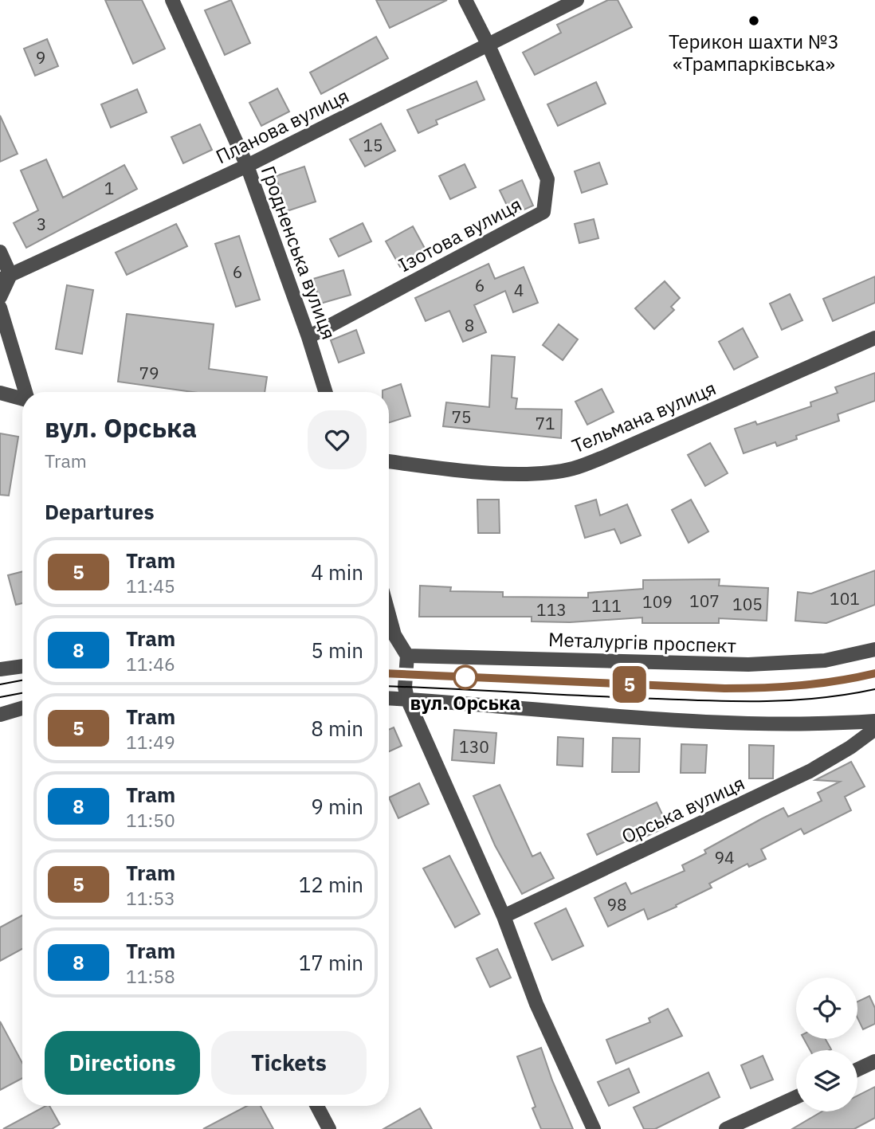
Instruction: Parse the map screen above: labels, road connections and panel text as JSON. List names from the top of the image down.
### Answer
{
  "streets": {
    "street": [
      "Планова вулиця",
      "Ізотова вулиця",
      "Гродненська вулиця",
      "Тельмана вулиця",
      "Металургів проспект",
      "Орська вулиця"
    ]
  },
  "crossings": [
    ["Планова вулиця", "Ізотова вулиця"],
    ["Планова вулиця", "Гродненська вулиця"],
    ["Ізотова вулиця", "Гродненська вулиця"]
  ],
  "places": ["Терикон шахти №3 «Трампарківська»", "вул. Орська"],
  "lines": ["tram line 5"],
  "house_numbers": [
    "9",
    "15",
    "1",
    "3",
    "6",
    "6",
    "4",
    "8",
    "79",
    "75",
    "71",
    "101",
    "107",
    "109",
    "105",
    "111",
    "113",
    "130",
    "94",
    "98"
  ],
  "page": {
    "on_map": "5",
    "heading": [
      ["вул. Орська", "Tram"],
      "Departures"
    ],
    "list": [
      {
        "mark": "5",
        "name": "Tram",
        "note": "11:45",
        "value": "4 min"
      },
      {
        "mark": "8",
        "name": "Tram",
        "note": "11:46",
        "value": "5 min"
      },
      {
        "mark": "5",
        "name": "Tram",
        "note": "11:49",
        "value": "8 min"
      },
      {
        "mark": "8",
        "name": "Tram",
        "note": "11:50",
        "value": "9 min"
      },
      {
        "mark": "5",
        "name": "Tram",
        "note": "11:53",
        "value": "12 min"
      },
      {
        "mark": "8",
        "name": "Tram",
        "note": "11:58",
        "value": "17 min"
      }
    ],
    "buttons": ["Directions", "Tickets"]
  }
}
